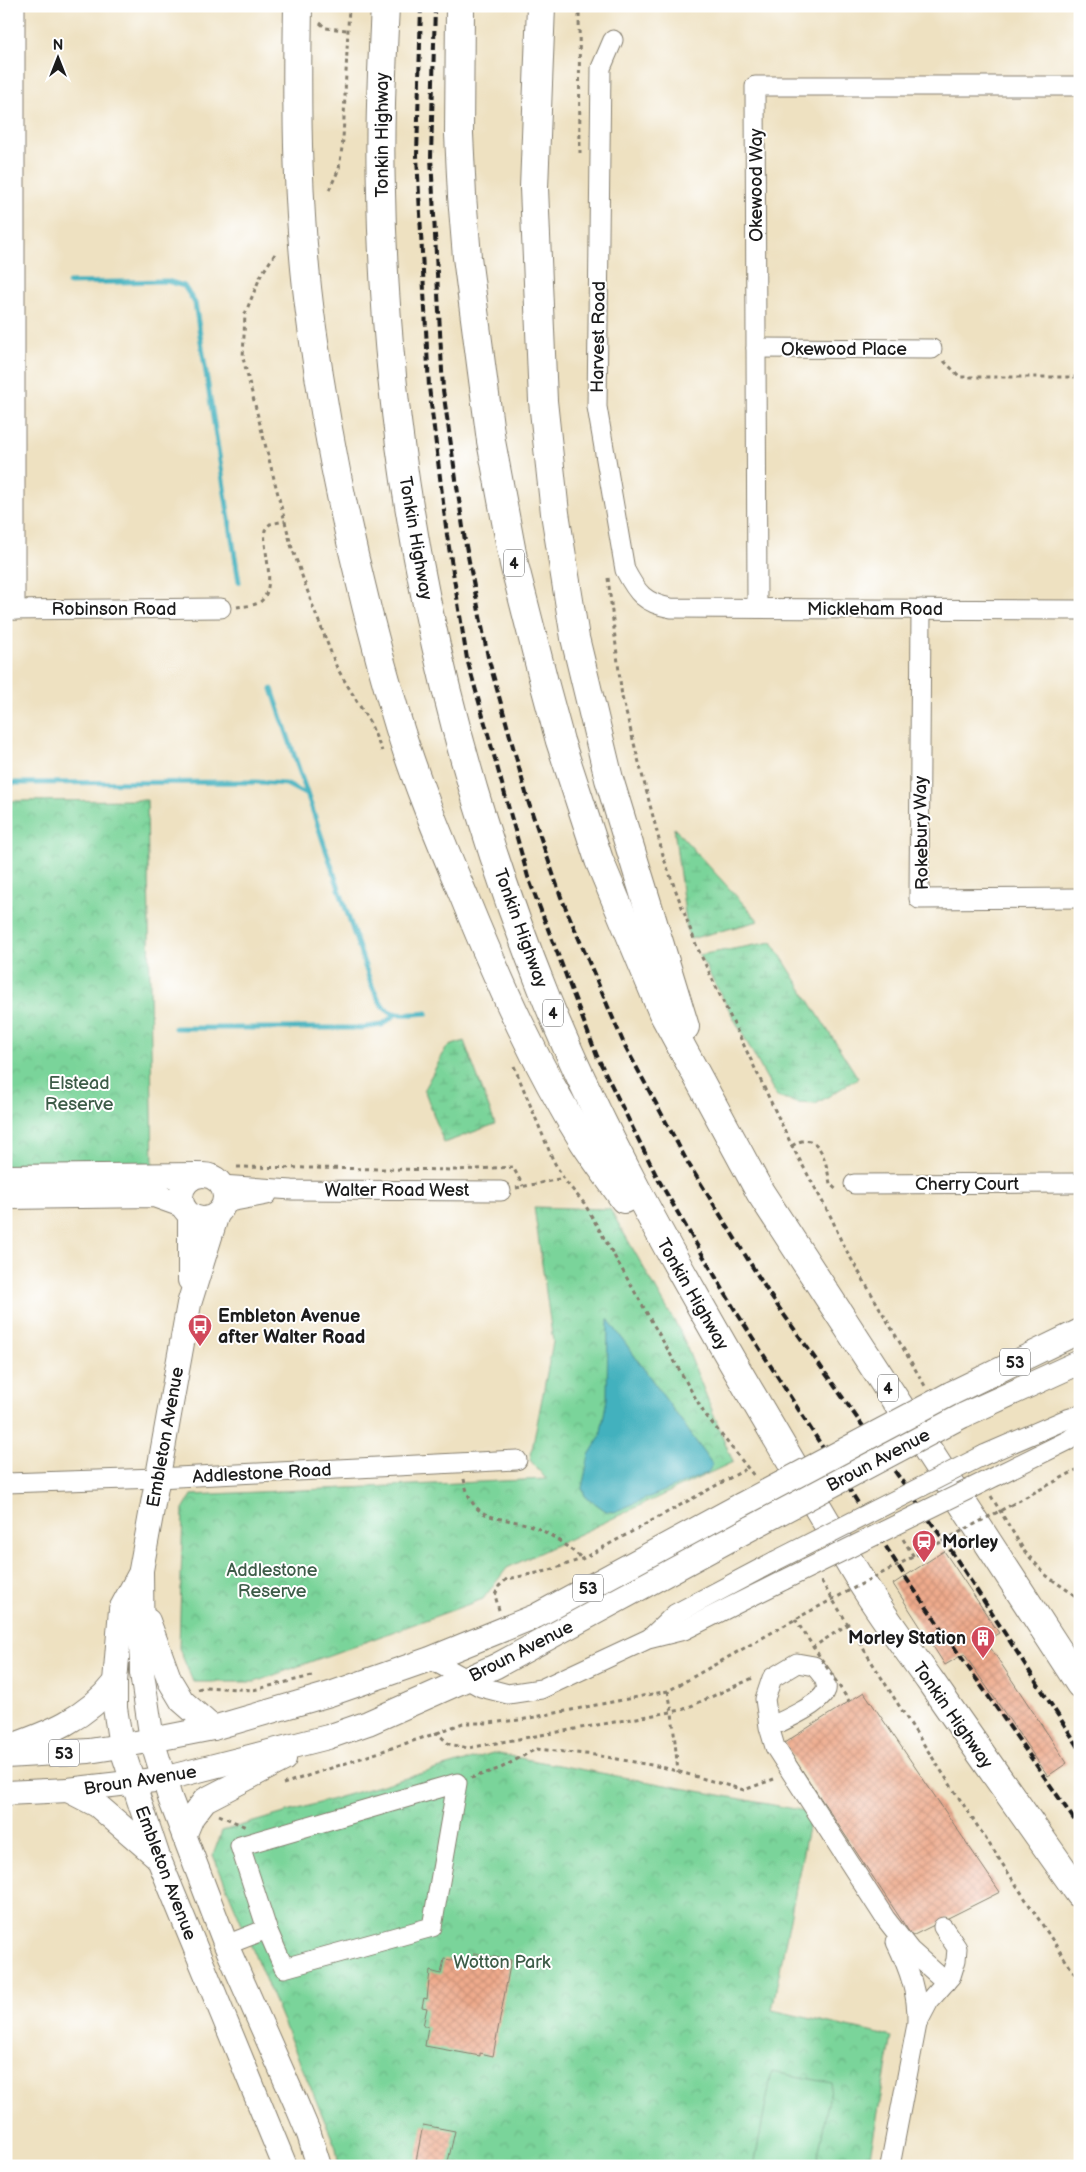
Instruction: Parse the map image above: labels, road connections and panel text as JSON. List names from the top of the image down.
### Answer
{
  "streets": {
    "highway": ["Tonkin Highway", "4"],
    "main road": ["53", "Embleton Avenue", "Broun Avenue"],
    "street": [
      "Okewood Way",
      "Harvest Road",
      "Okewood Place",
      "Robinson Road",
      "Mickleham Road",
      "Rokebury Way",
      "Cherry Court",
      "Walter Road West",
      "Addlestone Road"
    ]
  },
  "crossings": [
    ["Okewood Way", "Okewood Place"],
    ["Okewood Way", "Mickleham Road"],
    ["Harvest Road", "Mickleham Road"],
    ["Mickleham Road", "Rokebury Way"],
    ["Walter Road West", "Embleton Avenue"],
    ["Embleton Avenue", "Broun Avenue"],
    ["Embleton Avenue", "Addlestone Road"]
  ],
  "parks": ["Elstead Reserve", "Addlestone Reserve", "Wotton Park"],
  "places": {
    "bus stop": ["Embleton Avenue after Walter Road"],
    "station": ["Morley"],
    "building": ["Morley Station"]
  },
  "north": "top"
}
